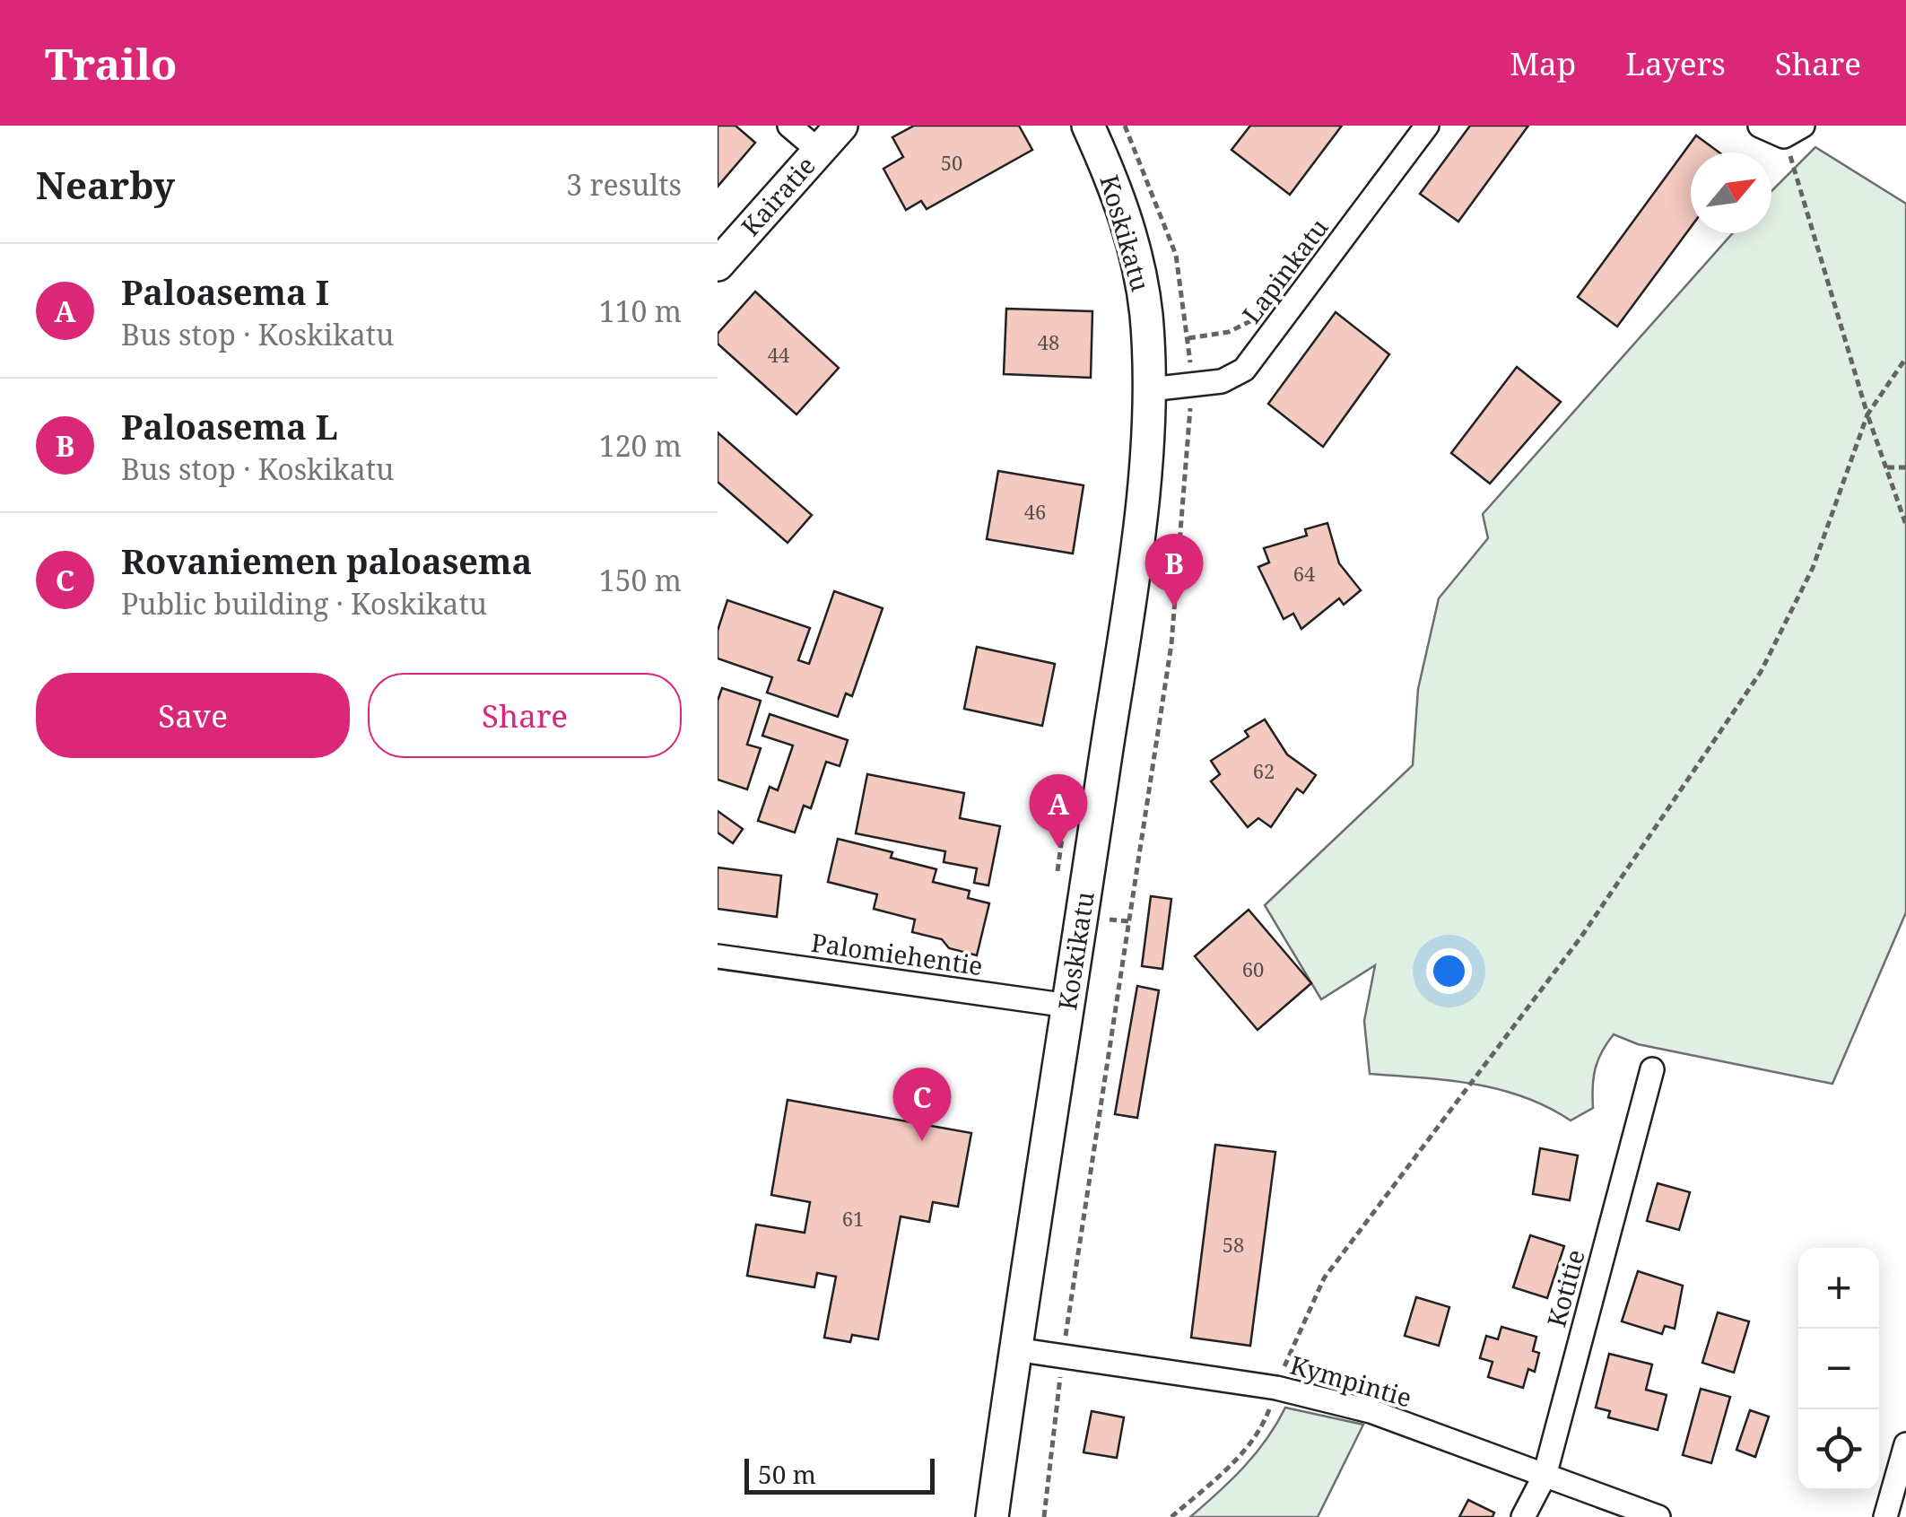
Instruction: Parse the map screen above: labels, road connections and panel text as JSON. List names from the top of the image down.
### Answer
{
  "streets": {
    "main road": ["Kairatie", "Koskikatu"],
    "street": [
      "Lapinkatu",
      "Palomiehentie",
      "Kotitie",
      "Kympintie"
    ]
  },
  "crossings": [
    ["Koskikatu", "Lapinkatu"],
    ["Koskikatu", "Palomiehentie"],
    ["Koskikatu", "Kympintie"],
    ["Kotitie", "Kympintie"]
  ],
  "house_numbers": [
    "50",
    "48",
    "44",
    "46",
    "64",
    "62",
    "60",
    "61",
    "58"
  ],
  "scale_bar": "50 m",
  "north": "top right",
  "page": {
    "header": "Trailo",
    "nav": ["Map", "Layers", "Share"],
    "heading": ["Nearby", "3 results"],
    "list": [
      {
        "mark": "A",
        "name": "Paloasema I",
        "note": "Bus stop · Koskikatu",
        "value": "110 m"
      },
      {
        "mark": "B",
        "name": "Paloasema L",
        "note": "Bus stop · Koskikatu",
        "value": "120 m"
      },
      {
        "mark": "C",
        "name": "Rovaniemen paloasema",
        "note": "Public building · Koskikatu",
        "value": "150 m"
      }
    ],
    "pins": ["B", "A", "C"],
    "buttons": ["Save", "Share"],
    "map_buttons": ["+", "−"],
    "scale": "50 m"
  }
}
